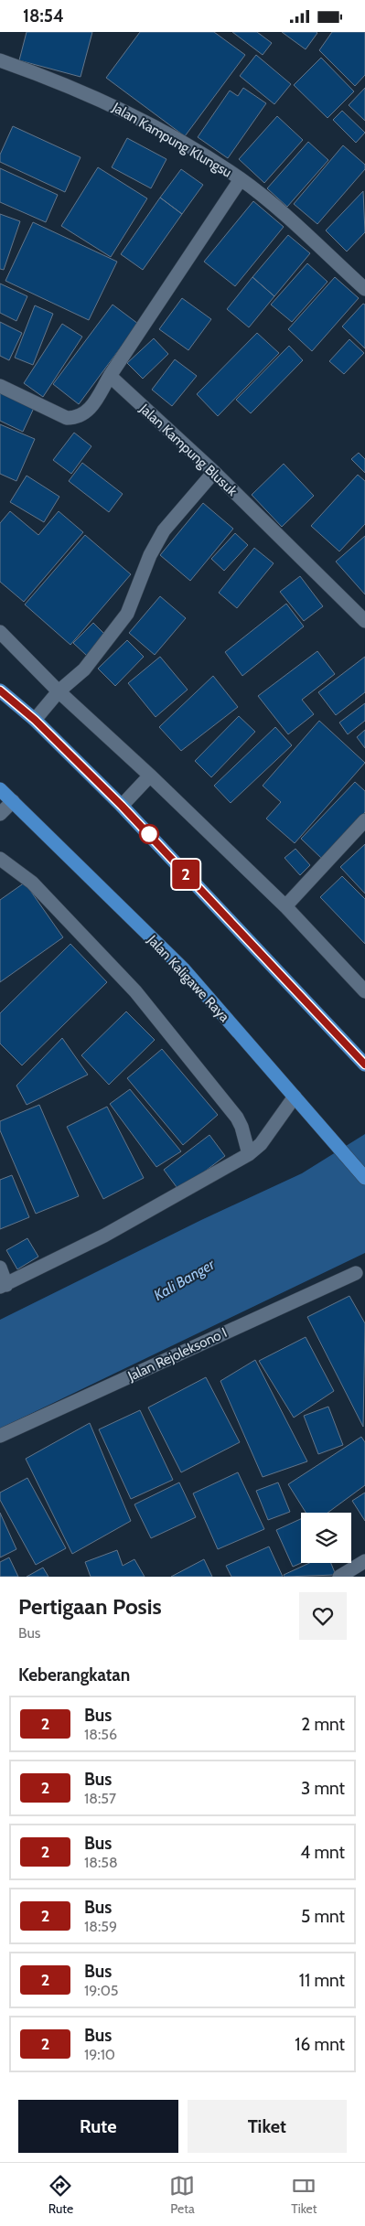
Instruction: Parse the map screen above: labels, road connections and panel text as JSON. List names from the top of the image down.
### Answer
{
  "streets": {
    "highway": ["Jalan Kaligawe Raya"],
    "street": ["Jalan Kampung Klungsu", "Jalan Kampung Blusuk", "Jalan Rejoleksono I"]
  },
  "water": ["Kali Banger"],
  "lines": ["bus line 2"],
  "page": {
    "status": "18:54",
    "on_map": "2",
    "heading": [
      ["Pertigaan Posis", "Bus"],
      "Keberangkatan"
    ],
    "list": [
      {
        "mark": "2",
        "name": "Bus",
        "note": "18:56",
        "value": "2 mnt"
      },
      {
        "mark": "2",
        "name": "Bus",
        "note": "18:57",
        "value": "3 mnt"
      },
      {
        "mark": "2",
        "name": "Bus",
        "note": "18:58",
        "value": "4 mnt"
      },
      {
        "mark": "2",
        "name": "Bus",
        "note": "18:59",
        "value": "5 mnt"
      },
      {
        "mark": "2",
        "name": "Bus",
        "note": "19:05",
        "value": "11 mnt"
      },
      {
        "mark": "2",
        "name": "Bus",
        "note": "19:10",
        "value": "16 mnt"
      }
    ],
    "buttons": ["Rute", "Tiket"],
    "tabs": ["Rute", "Peta", "Tiket"]
  }
}
